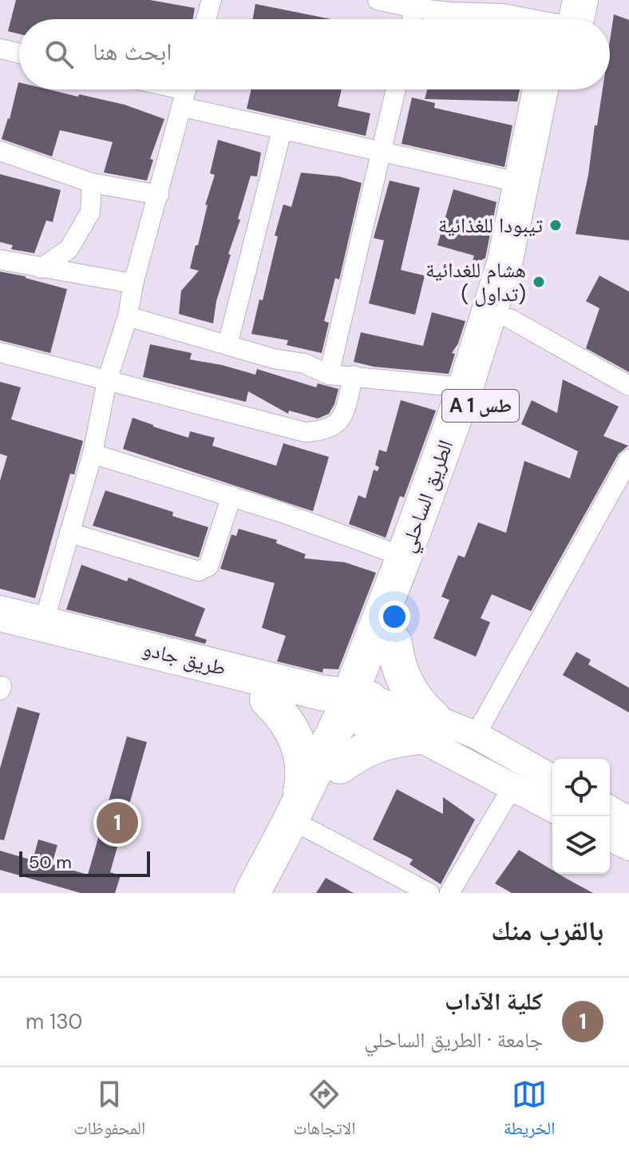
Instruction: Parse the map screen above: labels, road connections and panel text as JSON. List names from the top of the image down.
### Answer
{
  "streets": {
    "highway": ["A 1 طس", "الطريق الساحلي", "طريق جادو"]
  },
  "crossings": [
    ["A 1 طس", "الطريق الساحلي"],
    ["A 1 طس", "طريق جادو"],
    ["الطريق الساحلي", "طريق جادو"]
  ],
  "places": ["تيبودا للغذائية", "هشام للغدائية ( تداول)"],
  "scale_bar": "50 m",
  "page": {
    "search": "ابحث هنا",
    "pins": "1",
    "scale": "50 m",
    "heading": "بالقرب منك",
    "list": [
      {
        "mark": "1",
        "name": "كلية الآداب",
        "note": "جامعة · الطريق الساحلي",
        "value": "130 m"
      }
    ],
    "nav": ["الخريطة", "الاتجاهات", "المحفوظات"]
  }
}
